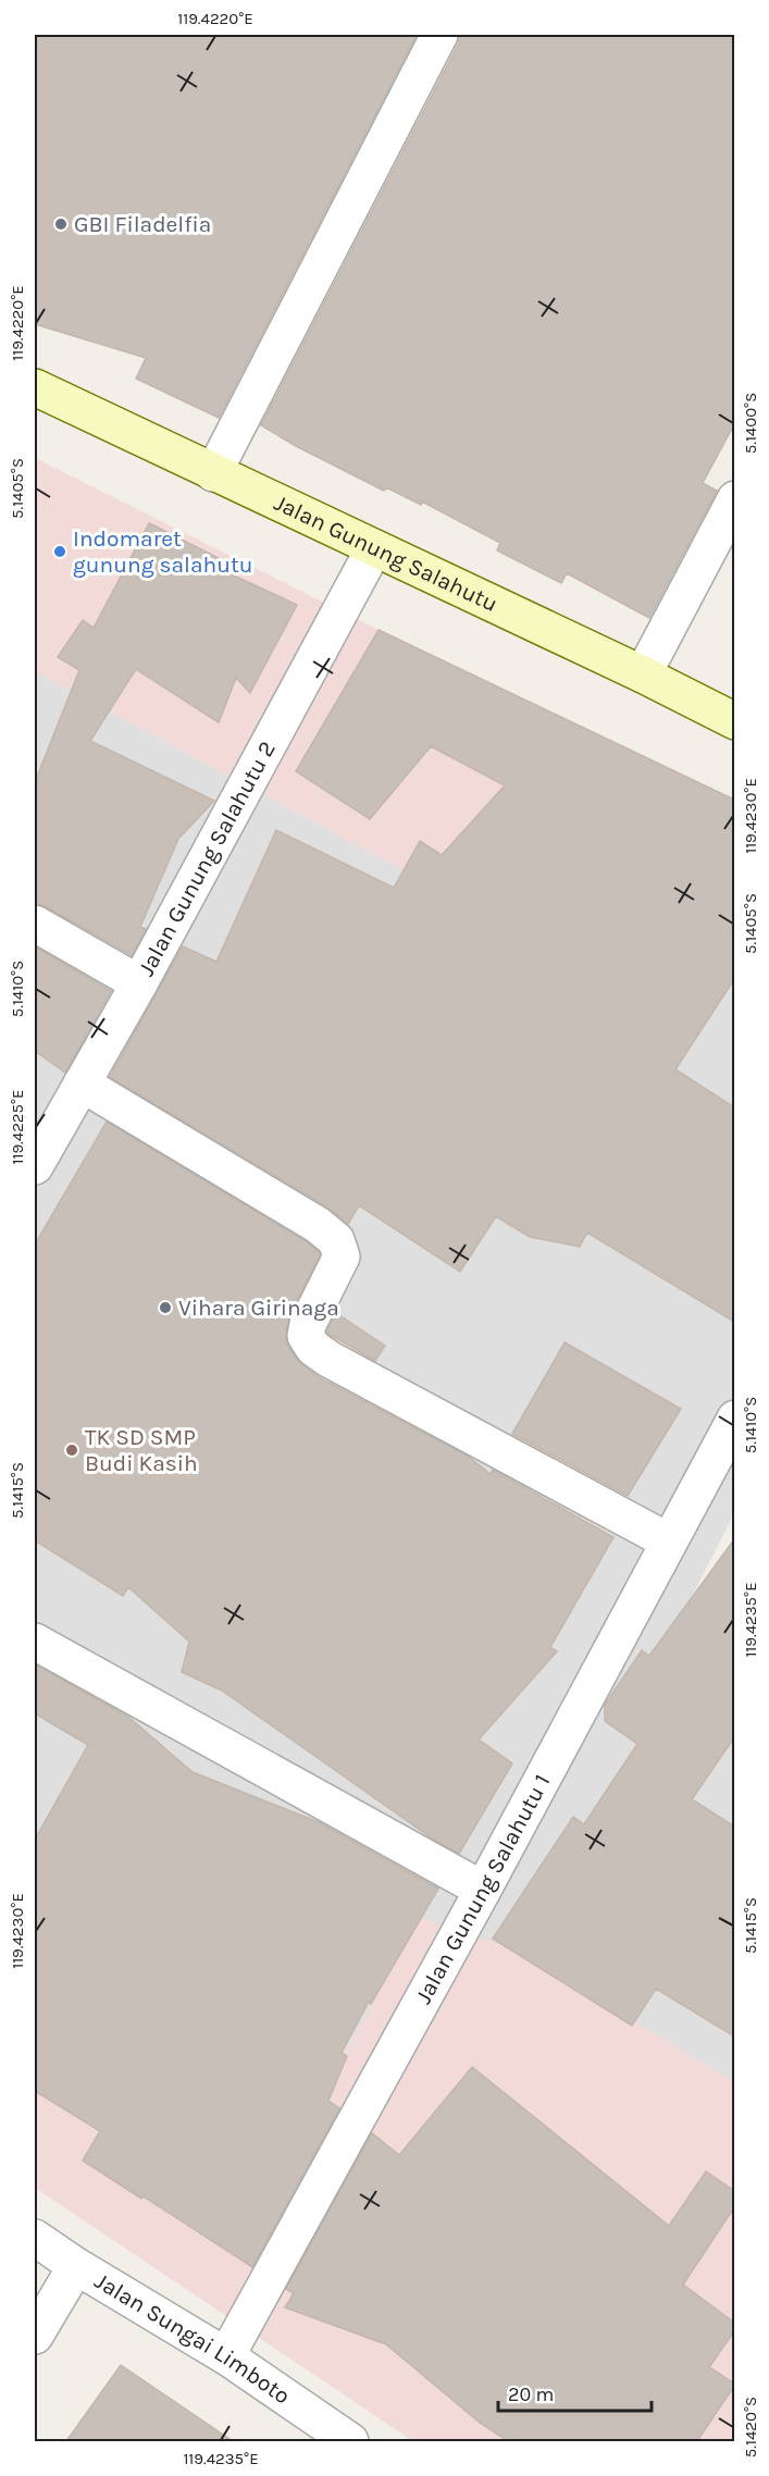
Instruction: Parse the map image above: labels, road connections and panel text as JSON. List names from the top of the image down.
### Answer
{
  "streets": {
    "street": [
      "Jalan Gunung Salahutu",
      "Jalan Gunung Salahutu 2",
      "Jalan Gunung Salahutu 1",
      "Jalan Sungai Limboto"
    ]
  },
  "crossings": [
    ["Jalan Gunung Salahutu", "Jalan Gunung Salahutu 2"],
    ["Jalan Gunung Salahutu 1", "Jalan Sungai Limboto"]
  ],
  "places": [
    "GBI Filadelfia",
    "Indomaret gunung salahutu",
    "Vihara Girinaga",
    "TK SD SMP Budi Kasih"
  ],
  "scale_bar": "20 m",
  "coordinates": [
    "119.4220°E",
    "5.1400°S",
    "5.1405°S",
    "119.4230°E",
    "5.1410°S",
    "119.4225°E",
    "5.1415°S",
    "119.4235°E",
    "5.1420°S"
  ]
}
